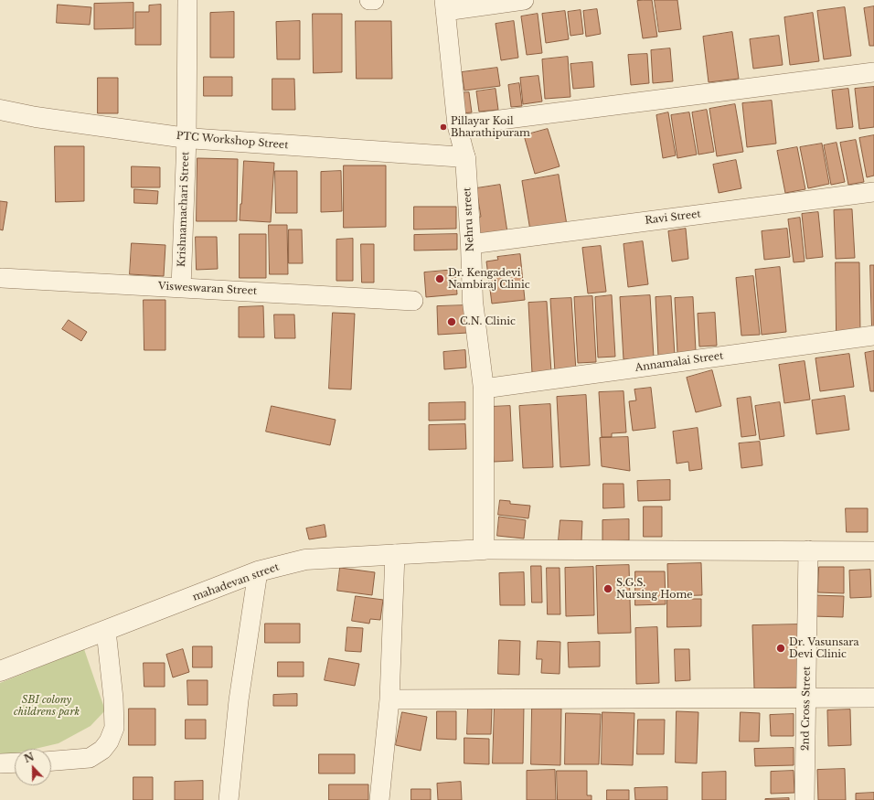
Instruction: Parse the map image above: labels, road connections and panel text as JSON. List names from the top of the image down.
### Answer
{
  "streets": {
    "street": [
      "PTC Workshop Street",
      "Krishnamachari Street",
      "Ravi Street",
      "Nehru street",
      "Visweswaran Street",
      "Annamalai Street",
      "mahadevan street",
      "2nd Cross Street"
    ]
  },
  "crossings": [
    ["PTC Workshop Street", "Krishnamachari Street"],
    ["PTC Workshop Street", "Nehru street"],
    ["Krishnamachari Street", "Visweswaran Street"],
    ["Ravi Street", "Nehru street"],
    ["Nehru street", "Annamalai Street"],
    ["Nehru street", "mahadevan street"]
  ],
  "parks": ["SBI colony childrens park"],
  "places": [
    "Pillayar Koil Bharathipuram",
    "Dr. Kengadevi Nambiraj Clinic",
    "C.N. Clinic",
    "S.G.S. Nursing Home",
    "Dr. Vasunsara Devi Clinic"
  ],
  "north": "top"
}
